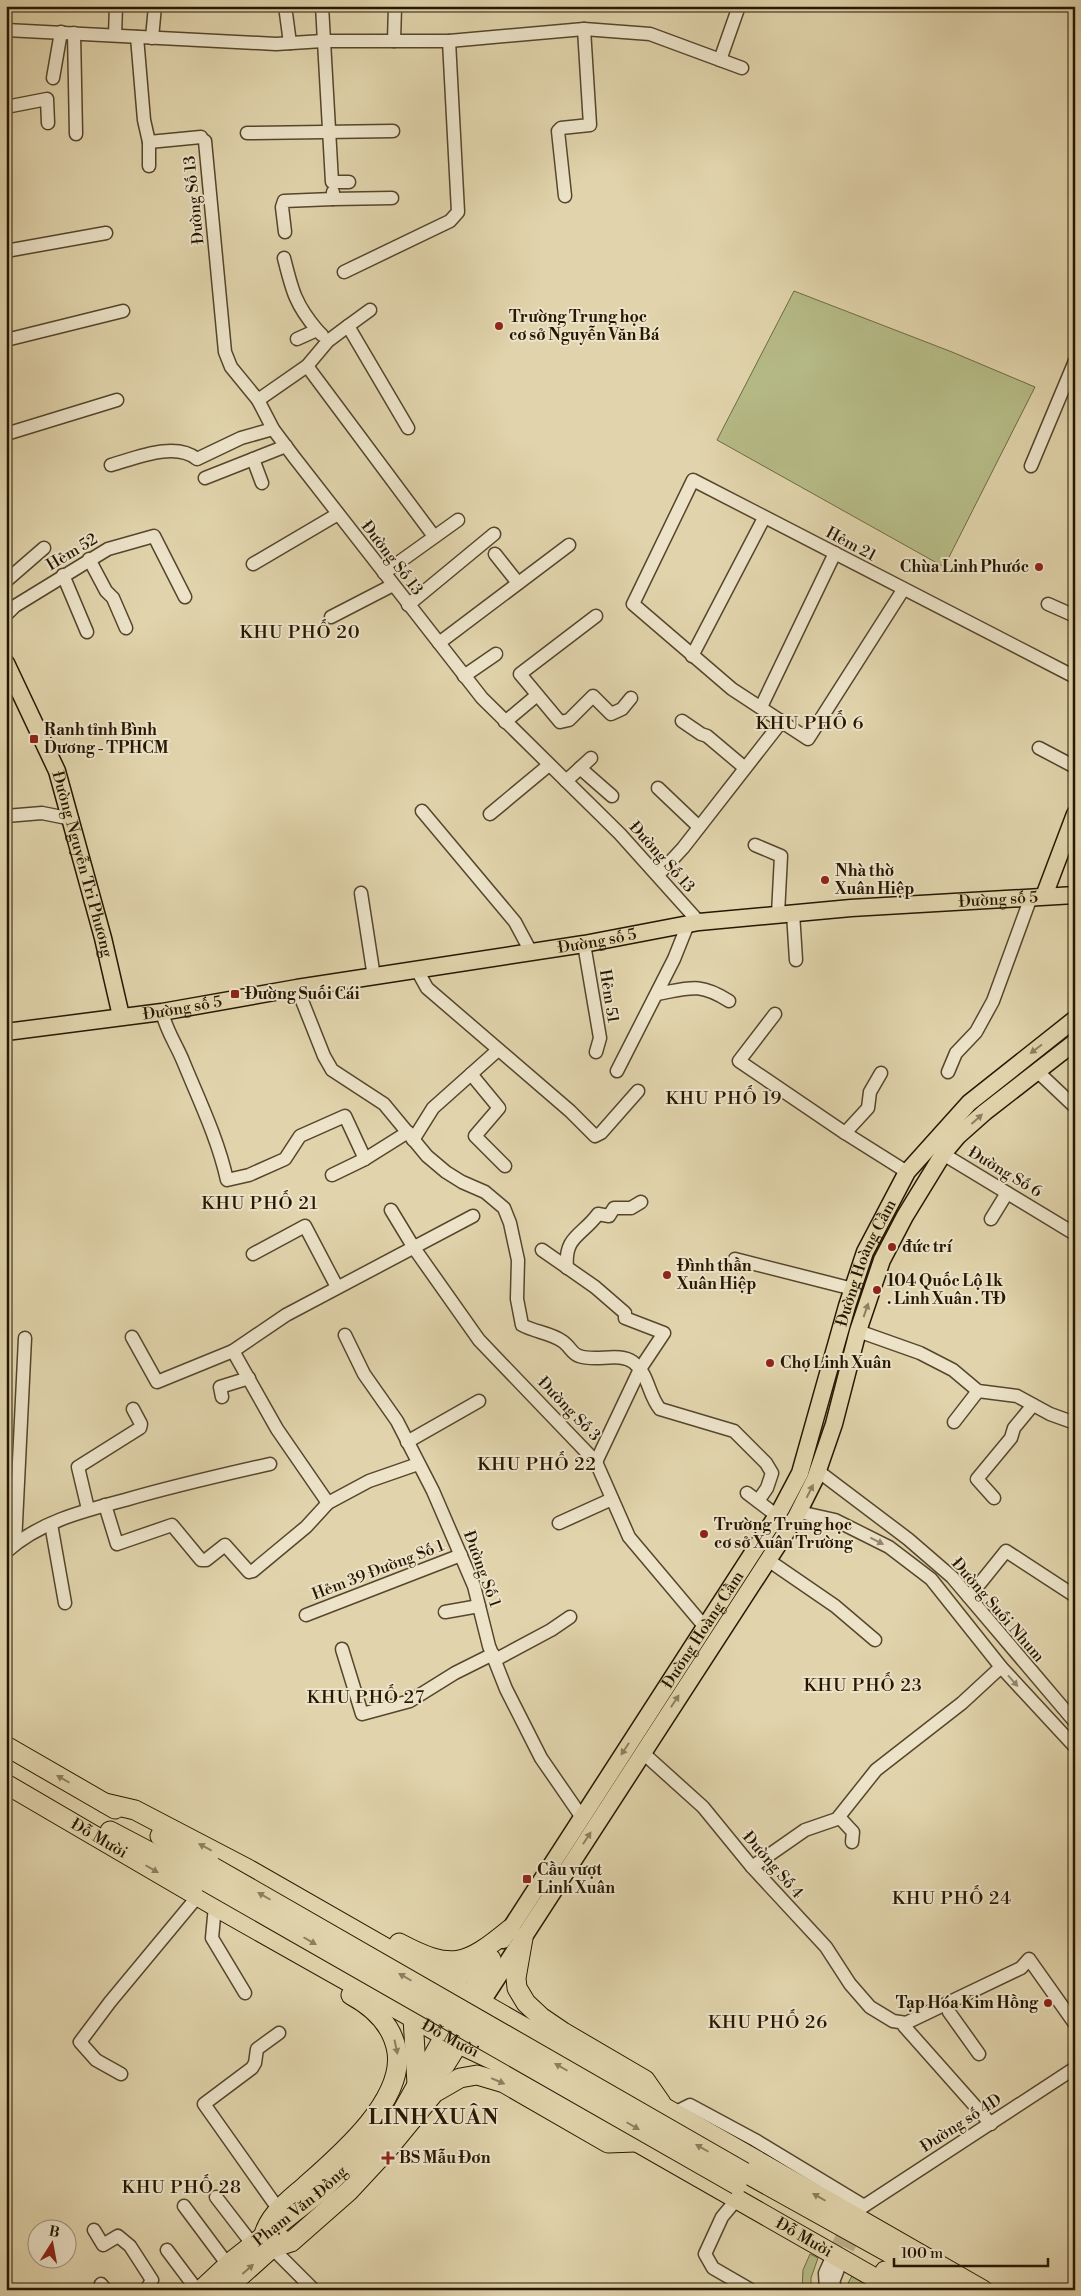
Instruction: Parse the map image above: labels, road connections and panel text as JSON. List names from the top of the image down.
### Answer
{
  "streets": {
    "highway": ["Đỗ Mười", "Phạm Văn Đồng"],
    "main road": ["Đường Nguyễn Tri Phương", "Đường số 5", "Đường Hoàng Cầm"],
    "street": [
      "Đường Số 13",
      "Hẻm 21",
      "Hẻm 52",
      "Hẻm 51",
      "Đường Số 6",
      "Đường Số 3",
      "Đường Số 1",
      "Hẻm 39 Đường Số 1",
      "Đường Suối Nhum",
      "Đường Số 4",
      "Đường số 4D"
    ]
  },
  "crossings": [
    ["Đường Số 13", "Đường số 5"],
    ["Đường Nguyễn Tri Phương", "Đường số 5"],
    ["Đường số 5", "Hẻm 51"],
    ["Đường Số 6", "Đường Hoàng Cầm"],
    ["Đường Hoàng Cầm", "Đường Số 3"],
    ["Đường Hoàng Cầm", "Đường Số 1"],
    ["Đường Hoàng Cầm", "Đường Suối Nhum"],
    ["Đường Hoàng Cầm", "Đỗ Mười"],
    ["Đường Hoàng Cầm", "Đường Số 4"],
    ["Đường Hoàng Cầm", "Phạm Văn Đồng"],
    ["Đường Số 1", "Hẻm 39 Đường Số 1"],
    ["Đỗ Mười", "Đường số 4D"],
    ["Đỗ Mười", "Phạm Văn Đồng"]
  ],
  "districts": [
    "KHU PHỐ 20",
    "KHU PHỐ 6",
    "KHU PHỐ 19",
    "KHU PHỐ 21",
    "KHU PHỐ 22",
    "KHU PHỐ 23",
    "KHU PHỐ 27",
    "KHU PHỐ 24",
    "KHU PHỐ 26",
    "LINH XUÂN",
    "KHU PHỐ 28"
  ],
  "places": {
    "other": [
      "Trường Trung học cơ sở Nguyễn Văn Bá",
      "Chùa Linh Phước",
      "Nhà thờ Xuân Hiệp",
      "đức trí",
      "Đình thần Xuân Hiệp",
      "104 Quốc Lộ 1k . Linh Xuân . TĐ",
      "Chợ Linh Xuân",
      "Trường Trung học cơ sở Xuân Trường",
      "Tạp Hóa Kim Hồng"
    ],
    "transit": ["Ranh tỉnh Bình Dương - TPHCM", "Đường Suối Cái", "Cầu vượt Linh Xuân"],
    "health": ["BS Mẫu Đơn"]
  },
  "scale_bar": "100 m",
  "north": "top"
}
